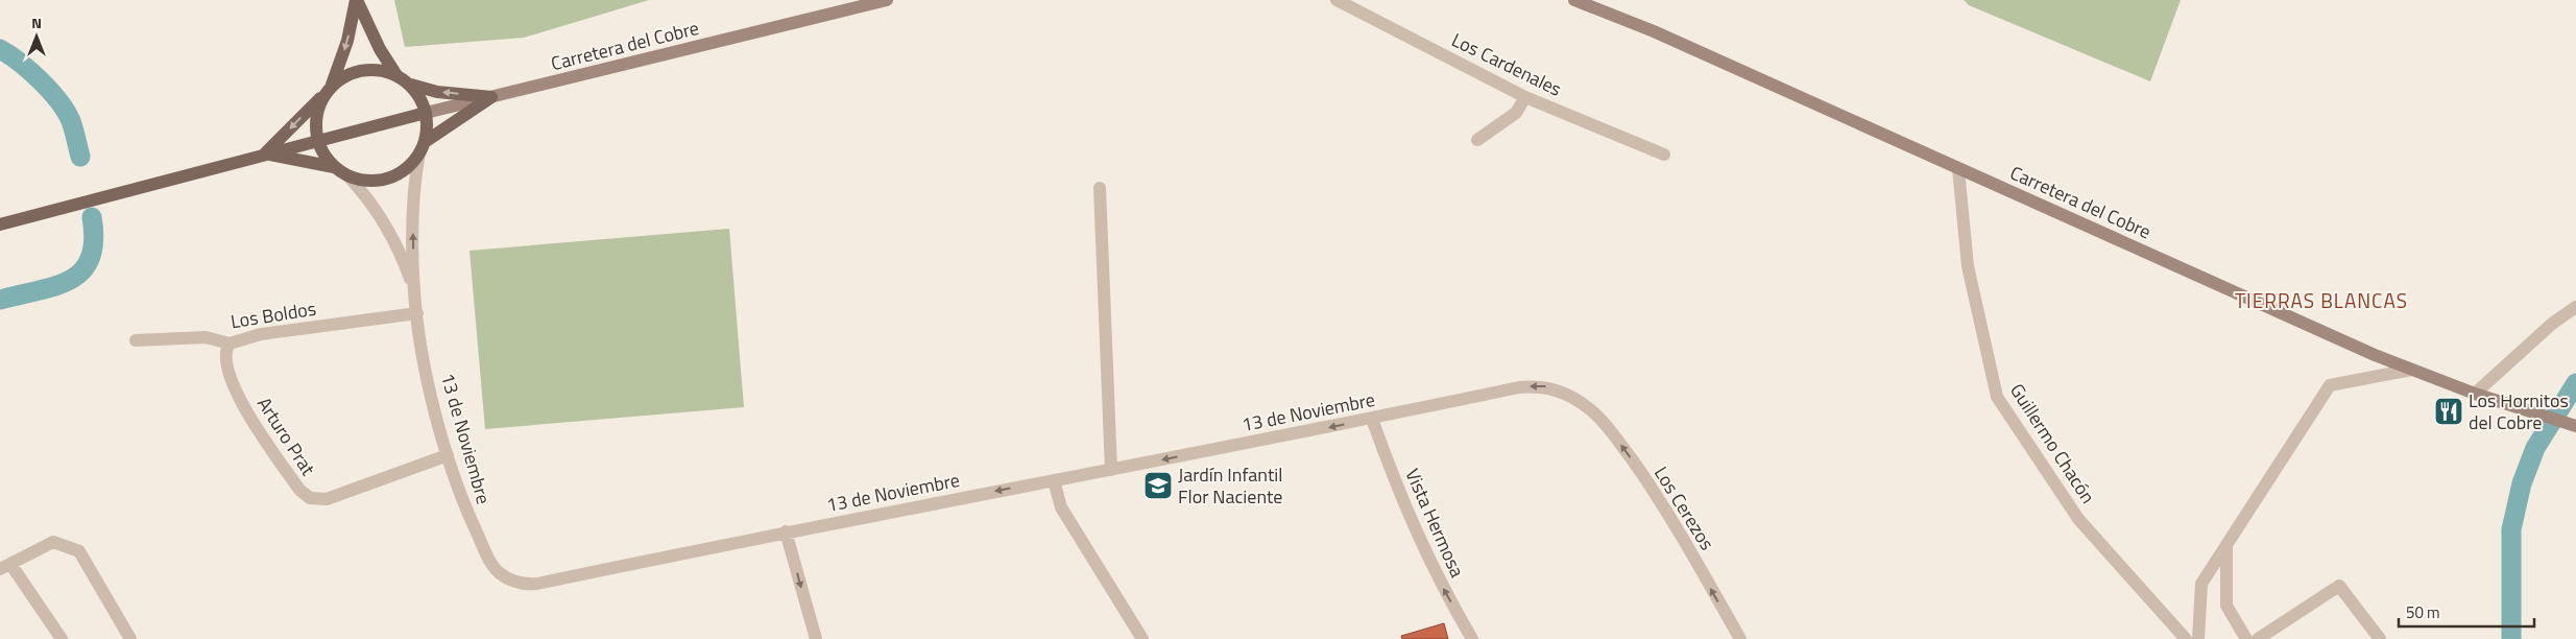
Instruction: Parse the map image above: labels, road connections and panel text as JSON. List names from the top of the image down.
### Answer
{
  "streets": {
    "main road": ["Carretera del Cobre"],
    "street": [
      "Los Cardenales",
      "Los Boldos",
      "13 de Noviembre",
      "Arturo Prat",
      "Guillermo Chacón",
      "Los Cerezos",
      "Vista Hermosa"
    ]
  },
  "crossings": [
    ["Carretera del Cobre", "Guillermo Chacón"],
    ["Los Boldos", "13 de Noviembre"],
    ["Los Boldos", "Arturo Prat"],
    ["13 de Noviembre", "Arturo Prat"],
    ["13 de Noviembre", "Los Cerezos"],
    ["13 de Noviembre", "Vista Hermosa"]
  ],
  "one_way": ["13 de Noviembre", "Los Cerezos", "Vista Hermosa"],
  "districts": ["TIERRAS BLANCAS"],
  "places": {
    "restaurant": ["Los Hornitos del Cobre"],
    "school or university": ["Jardín Infantil Flor Naciente"]
  },
  "scale_bar": "50 m",
  "north": "top"
}
